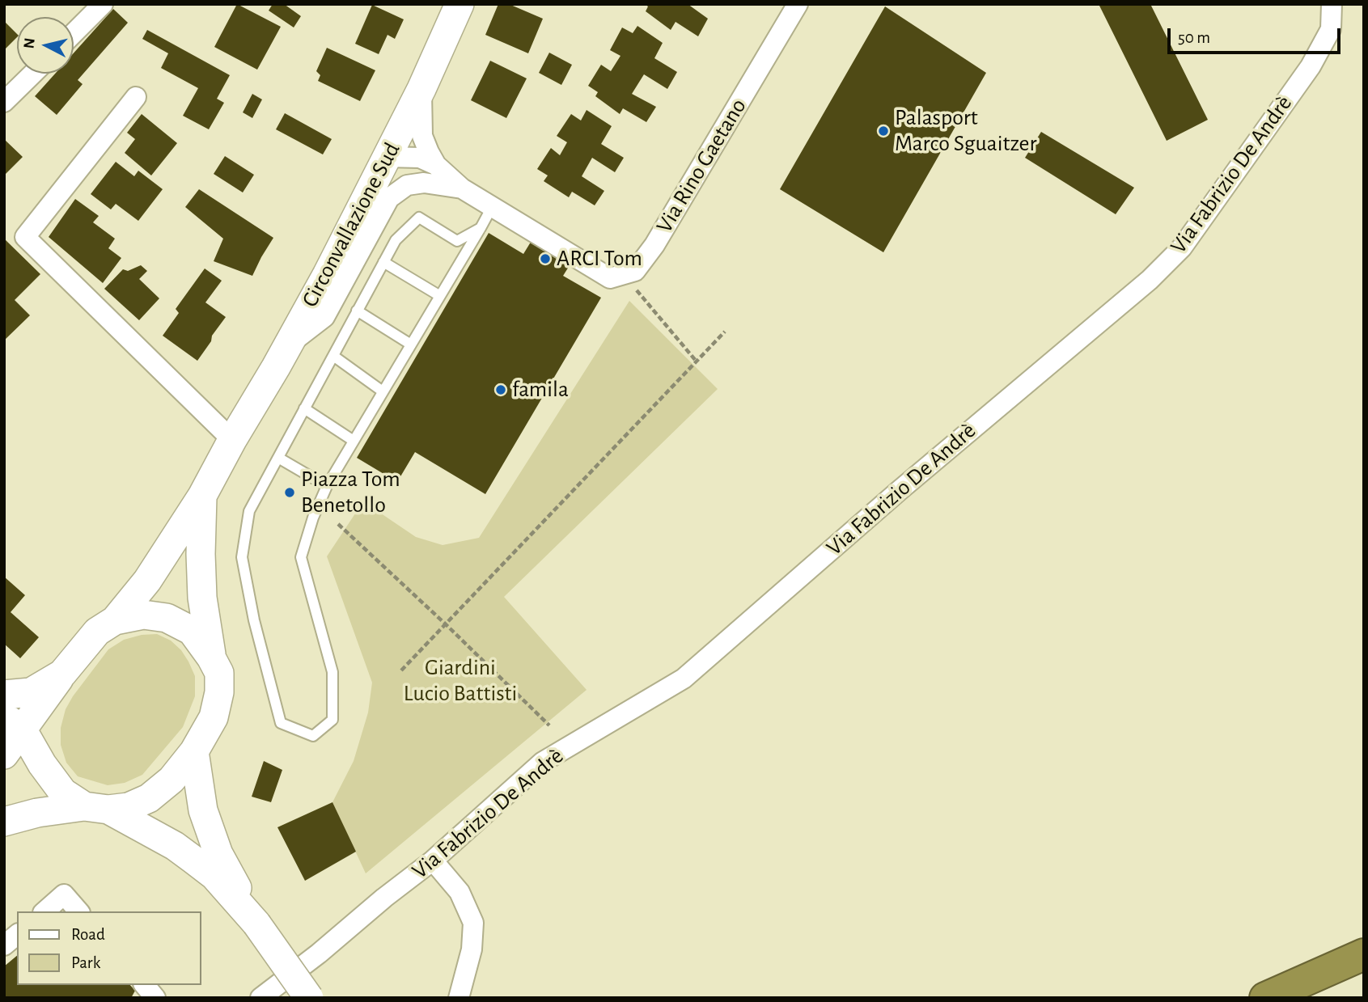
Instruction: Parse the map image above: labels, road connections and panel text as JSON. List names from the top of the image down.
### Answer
{
  "streets": {
    "main road": ["Circonvallazione Sud"],
    "street": ["Via Rino Gaetano", "Via Fabrizio De Andrè"]
  },
  "parks": ["Giardini Lucio Battisti"],
  "places": [
    "Palasport Marco Sguaitzer",
    "ARCI Tom",
    "famila",
    "Piazza Tom Benetollo"
  ],
  "legend": ["Road", "Park"],
  "scale_bar": "50 m",
  "north": "left"
}
